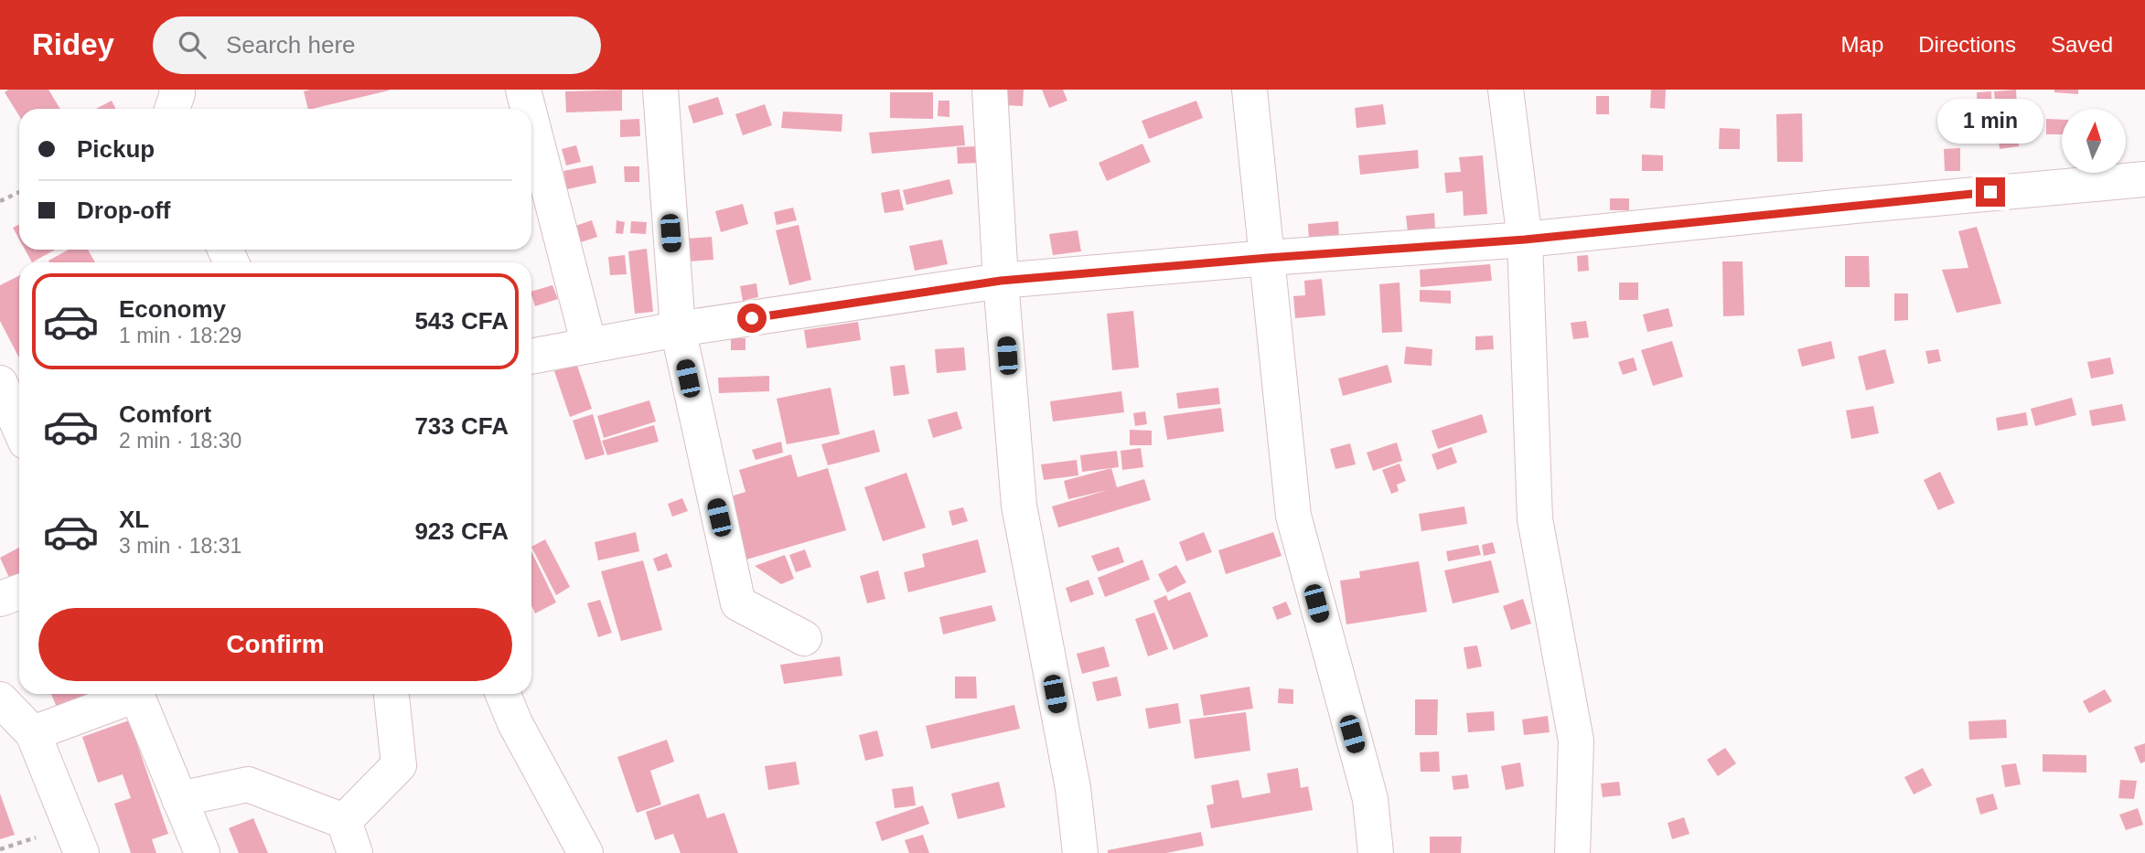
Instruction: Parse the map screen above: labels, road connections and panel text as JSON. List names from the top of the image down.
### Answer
{
  "north": "top",
  "page": {
    "header": "Ridey",
    "search": "Search here",
    "nav": ["Map", "Directions", "Saved"],
    "bubble": "1 min",
    "banner": ["Pickup", "Drop-off"],
    "list": [
      {
        "name": "Economy",
        "note": "1 min · 18:29",
        "value": "543 CFA"
      },
      {
        "name": "Comfort",
        "note": "2 min · 18:30",
        "value": "733 CFA"
      },
      {
        "name": "XL",
        "note": "3 min · 18:31",
        "value": "923 CFA"
      }
    ],
    "buttons": "Confirm"
  }
}
